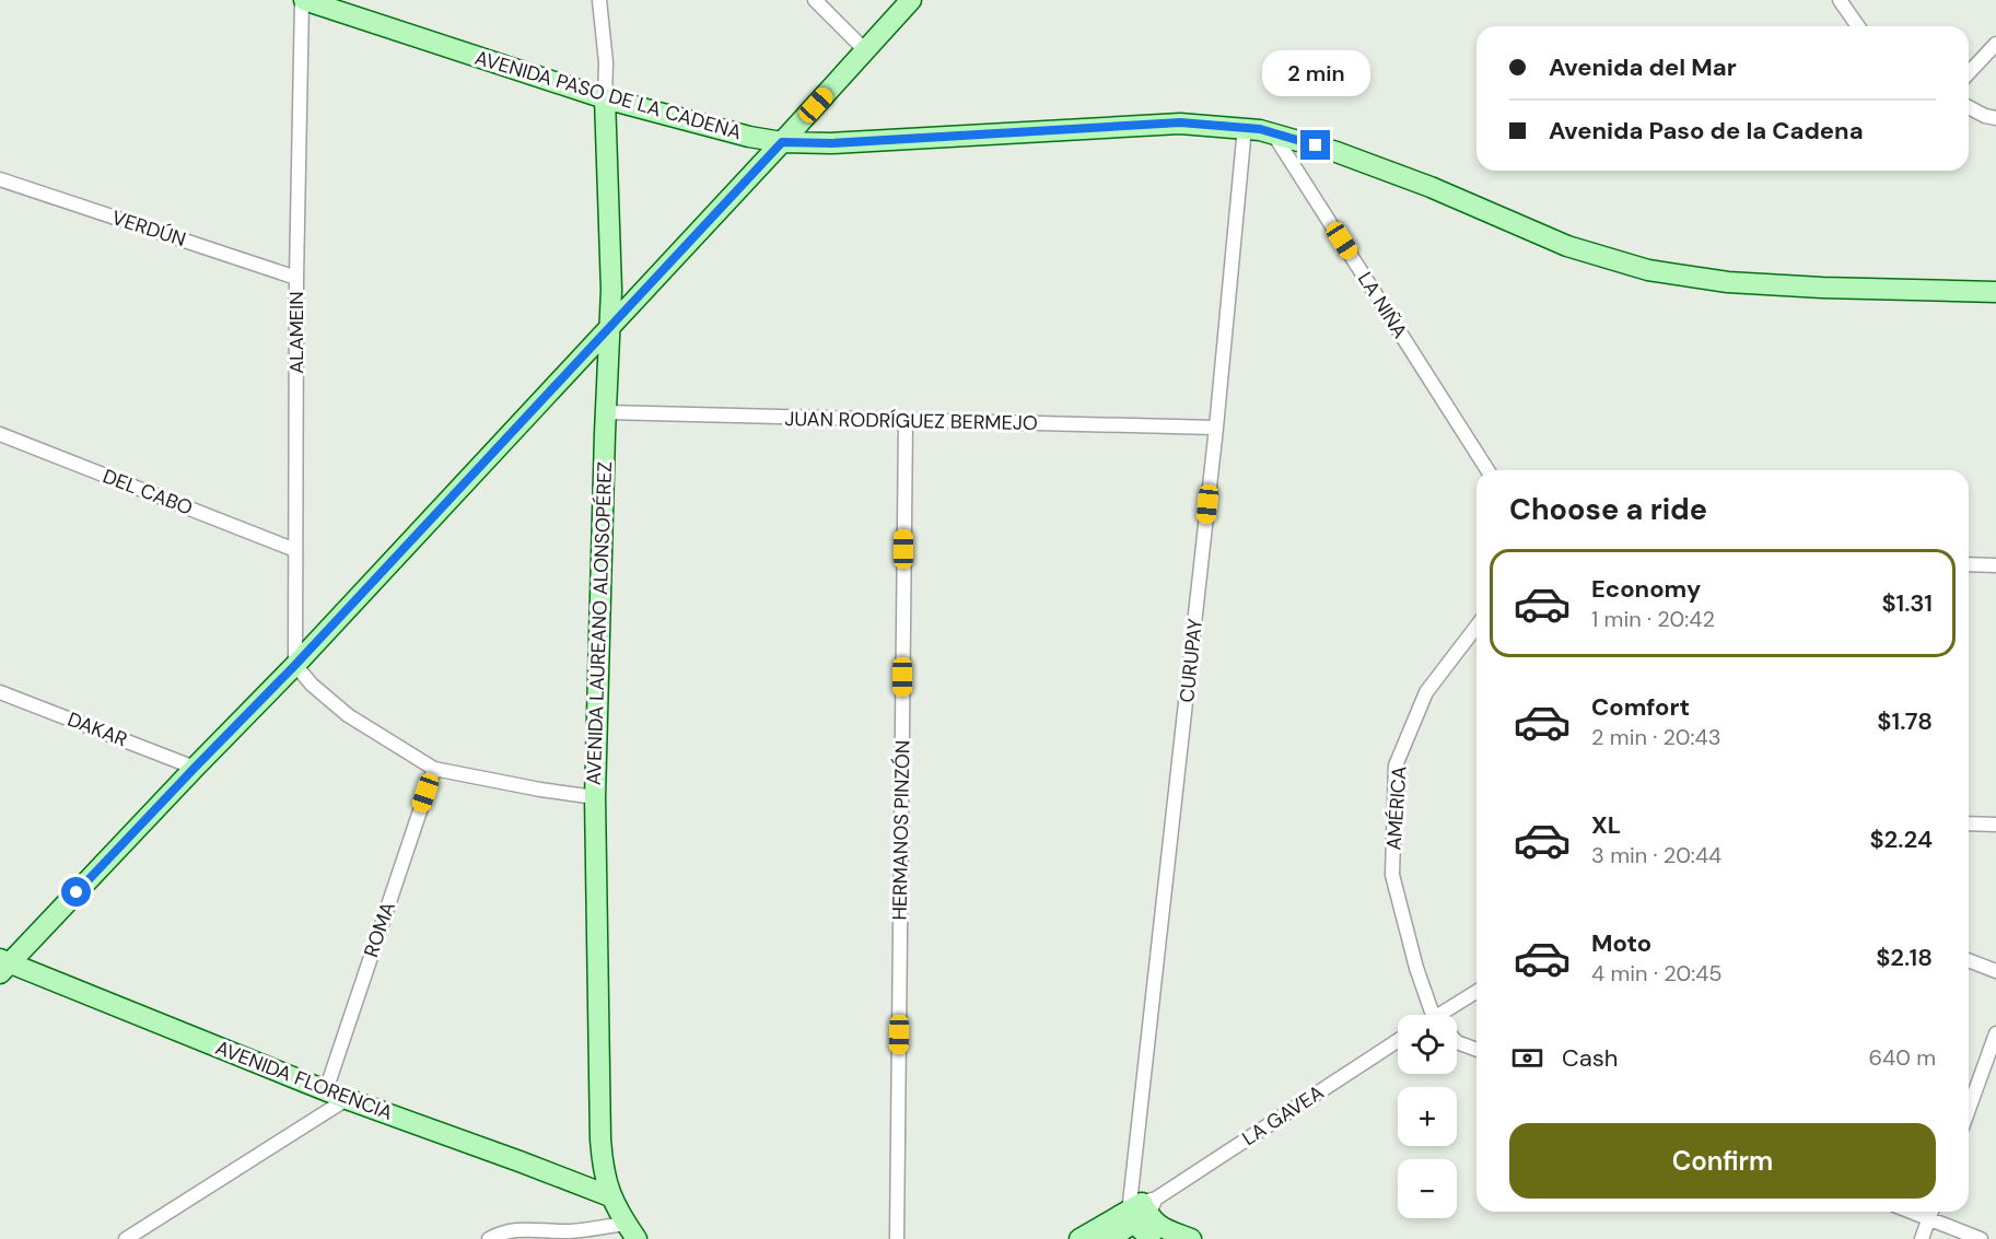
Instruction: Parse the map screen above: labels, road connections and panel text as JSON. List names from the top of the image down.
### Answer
{
  "streets": {
    "street": [
      "AVENIDA PASO DE LA CADENA",
      "VERDÚN",
      "LA NIÑA",
      "ALAMEIN",
      "JUAN RODRÍGUEZ BERMEJO",
      "DEL CABO",
      "AVENIDA LAUREANO ALONSOPÉREZ",
      "CURUPAY",
      "DAKAR",
      "AMÉRICA",
      "HERMANOS PINZÓN",
      "ROMA",
      "AVENIDA FLORENCIA",
      "LA GAVEA"
    ]
  },
  "crossings": [
    ["AVENIDA PASO DE LA CADENA", "LA NIÑA"],
    ["AVENIDA PASO DE LA CADENA", "ALAMEIN"],
    ["AVENIDA PASO DE LA CADENA", "AVENIDA LAUREANO ALONSOPÉREZ"],
    ["AVENIDA PASO DE LA CADENA", "CURUPAY"],
    ["VERDÚN", "ALAMEIN"],
    ["ALAMEIN", "DEL CABO"],
    ["JUAN RODRÍGUEZ BERMEJO", "AVENIDA LAUREANO ALONSOPÉREZ"],
    ["JUAN RODRÍGUEZ BERMEJO", "CURUPAY"],
    ["JUAN RODRÍGUEZ BERMEJO", "HERMANOS PINZÓN"],
    ["AVENIDA LAUREANO ALONSOPÉREZ", "AVENIDA FLORENCIA"],
    ["CURUPAY", "LA GAVEA"],
    ["ROMA", "AVENIDA FLORENCIA"]
  ],
  "page": {
    "banner": ["Avenida del Mar", "Avenida Paso de la Cadena"],
    "bubble": "2 min",
    "heading": "Choose a ride",
    "list": [
      {
        "name": "Economy",
        "note": "1 min · 20:42",
        "value": "$1.31"
      },
      {
        "name": "Comfort",
        "note": "2 min · 20:43",
        "value": "$1.78"
      },
      {
        "name": "XL",
        "note": "3 min · 20:44",
        "value": "$2.24"
      },
      {
        "name": "Moto",
        "note": "4 min · 20:45",
        "value": "$2.18"
      }
    ],
    "map_buttons": ["+", "−"],
    "pay": ["Cash", "640 m"],
    "buttons": "Confirm"
  }
}
